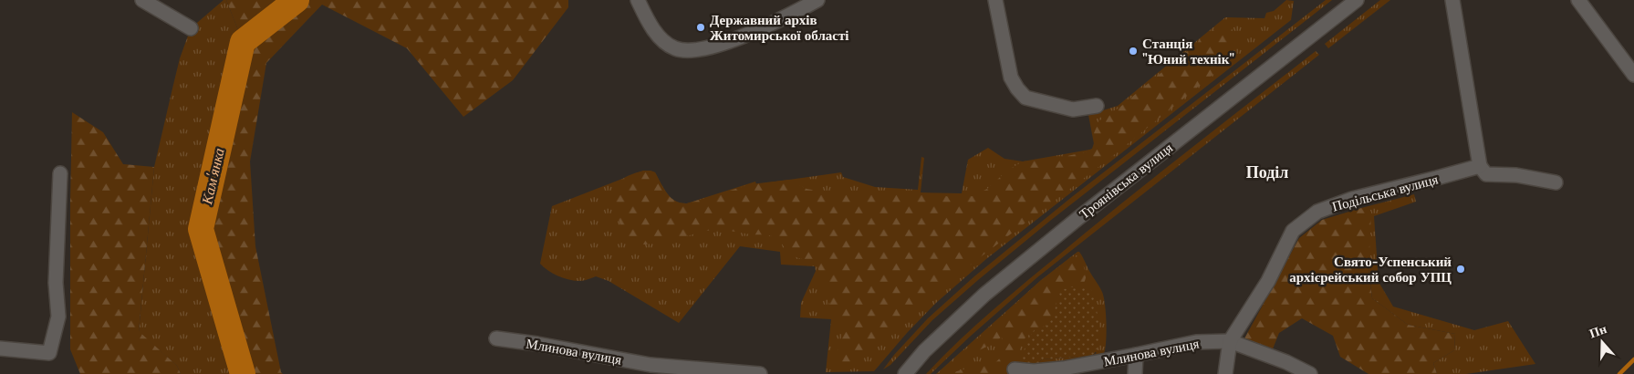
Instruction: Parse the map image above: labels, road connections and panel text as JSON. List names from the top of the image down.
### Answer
{
  "streets": {
    "street": ["Троянівська вулиця", "Подільська вулиця", "Млинова вулиця"]
  },
  "crossings": [
    ["Подільська вулиця", "Млинова вулиця"]
  ],
  "districts": ["Поділ"],
  "water": ["Кам'янка"],
  "places": ["Державний архів Житомирської області", "Станція \"Юний технік\"", "Свято-Успенський архієрейський собор УПЦ"],
  "north": "top"
}
